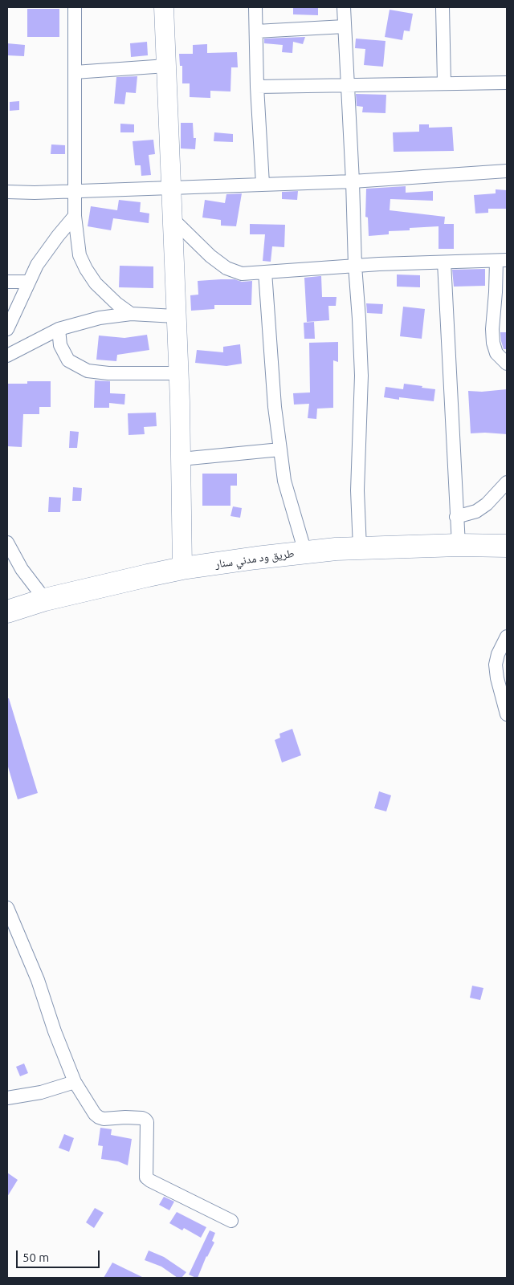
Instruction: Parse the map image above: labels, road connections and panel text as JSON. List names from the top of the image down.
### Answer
{
  "streets": {
    "highway": ["طريق ود مدني سنار"]
  },
  "scale_bar": "50 m"
}
